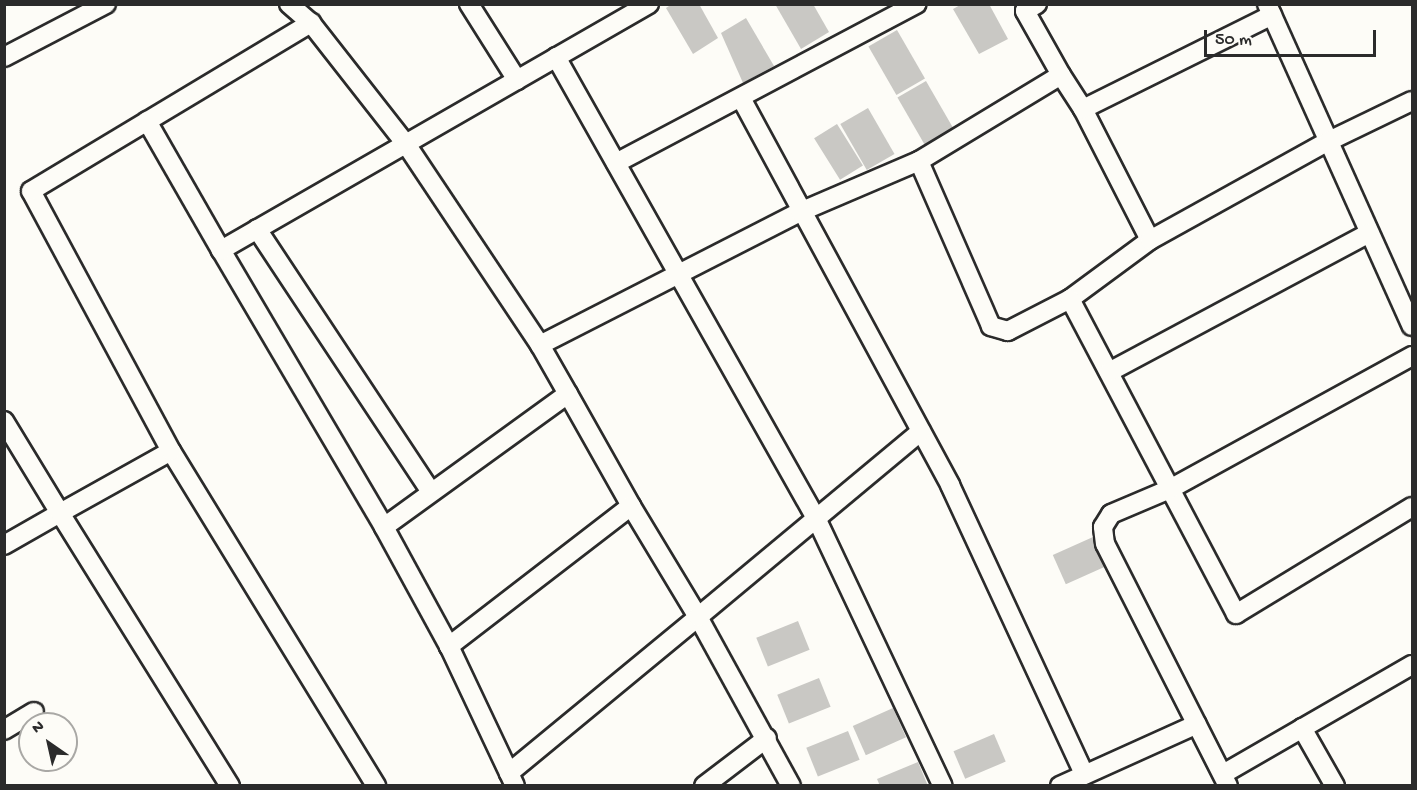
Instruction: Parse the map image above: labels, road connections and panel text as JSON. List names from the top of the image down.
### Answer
{
  "scale_bar": "50 m",
  "north": "top left"
}
